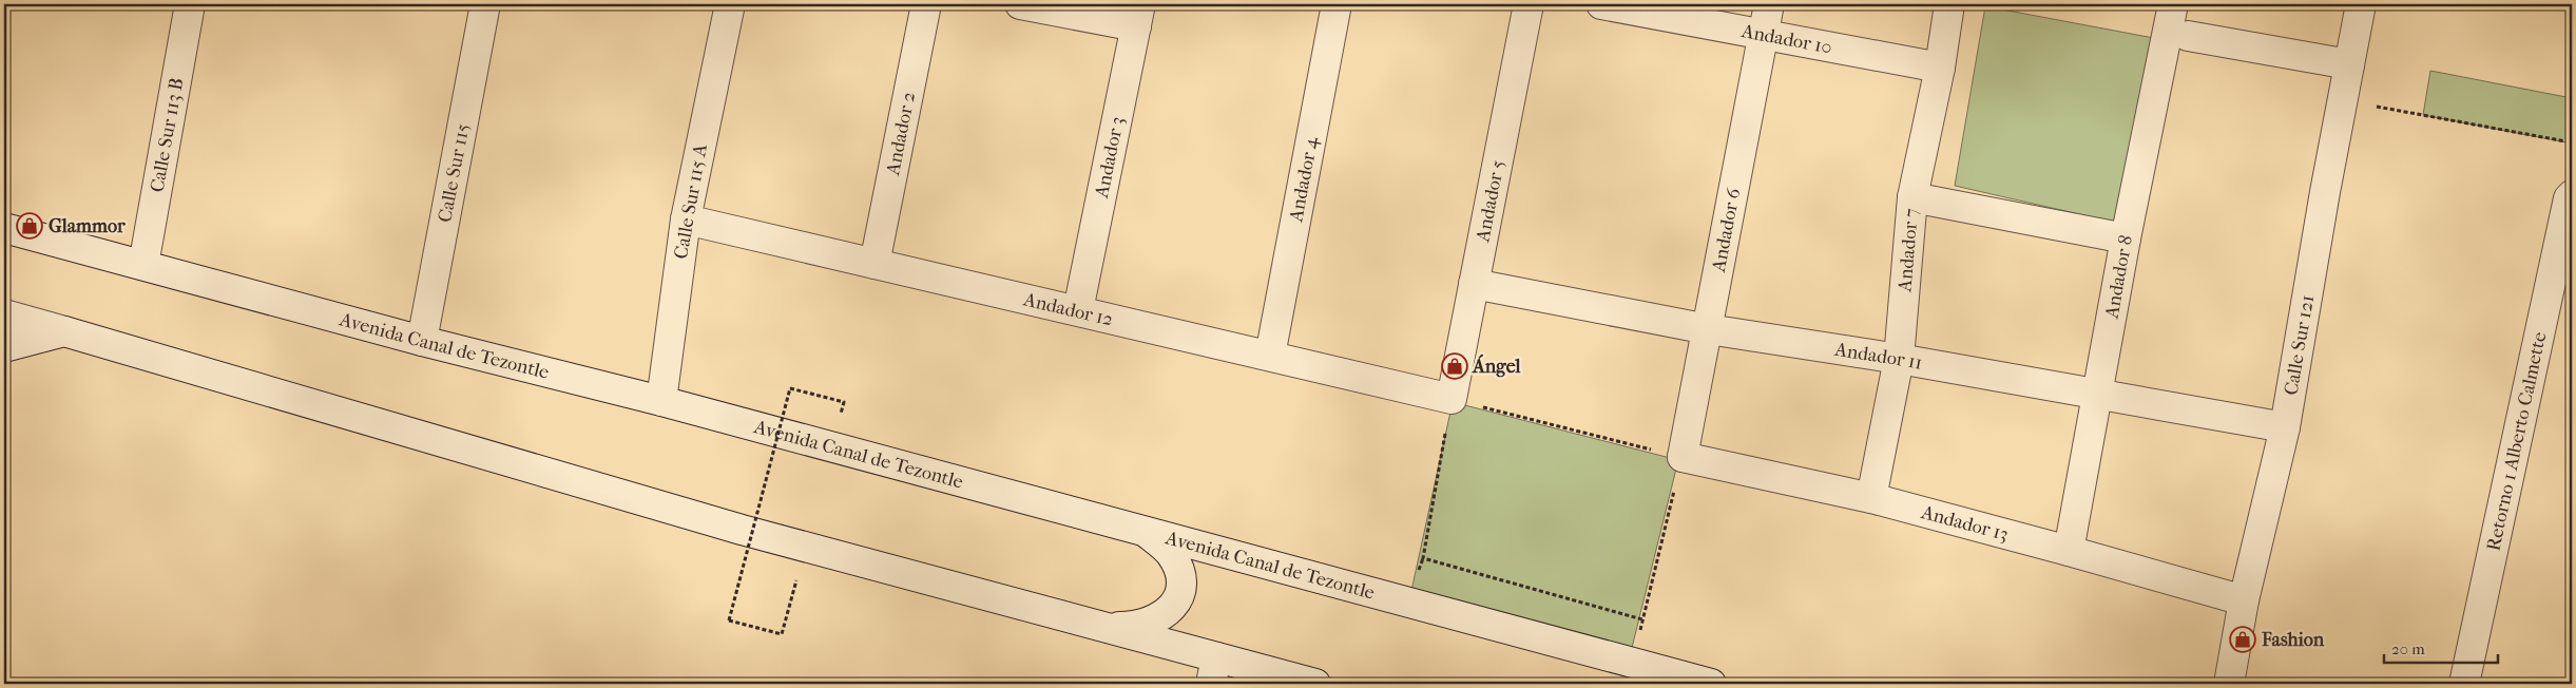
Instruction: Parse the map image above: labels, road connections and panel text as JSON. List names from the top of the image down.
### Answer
{
  "streets": {
    "street": [
      "Andador 10",
      "Andador 2",
      "Calle Sur 113 B",
      "Andador 3",
      "Calle Sur 115",
      "Andador 4",
      "Calle Sur 115 A",
      "Andador 5",
      "Andador 6",
      "Andador 7",
      "Andador 8",
      "Andador 12",
      "Calle Sur 121",
      "Avenida Canal de Tezontle",
      "Andador 11",
      "Retorno 1 Alberto Calmette",
      "Andador 13"
    ]
  },
  "crossings": [
    ["Andador 10", "Andador 6"],
    ["Andador 10", "Andador 7"],
    ["Andador 2", "Andador 12"],
    ["Calle Sur 113 B", "Avenida Canal de Tezontle"],
    ["Andador 3", "Andador 12"],
    ["Calle Sur 115", "Avenida Canal de Tezontle"],
    ["Andador 4", "Andador 12"],
    ["Calle Sur 115 A", "Andador 12"],
    ["Calle Sur 115 A", "Avenida Canal de Tezontle"],
    ["Andador 5", "Andador 12"],
    ["Andador 5", "Andador 11"],
    ["Andador 6", "Andador 11"],
    ["Andador 6", "Andador 13"],
    ["Andador 7", "Andador 11"],
    ["Andador 7", "Andador 13"],
    ["Andador 8", "Andador 11"],
    ["Andador 8", "Andador 13"],
    ["Calle Sur 121", "Andador 11"],
    ["Calle Sur 121", "Andador 13"]
  ],
  "places": {
    "shop": ["Glammor", "Ángel", "Fashion"]
  },
  "scale_bar": "20 m"
}
